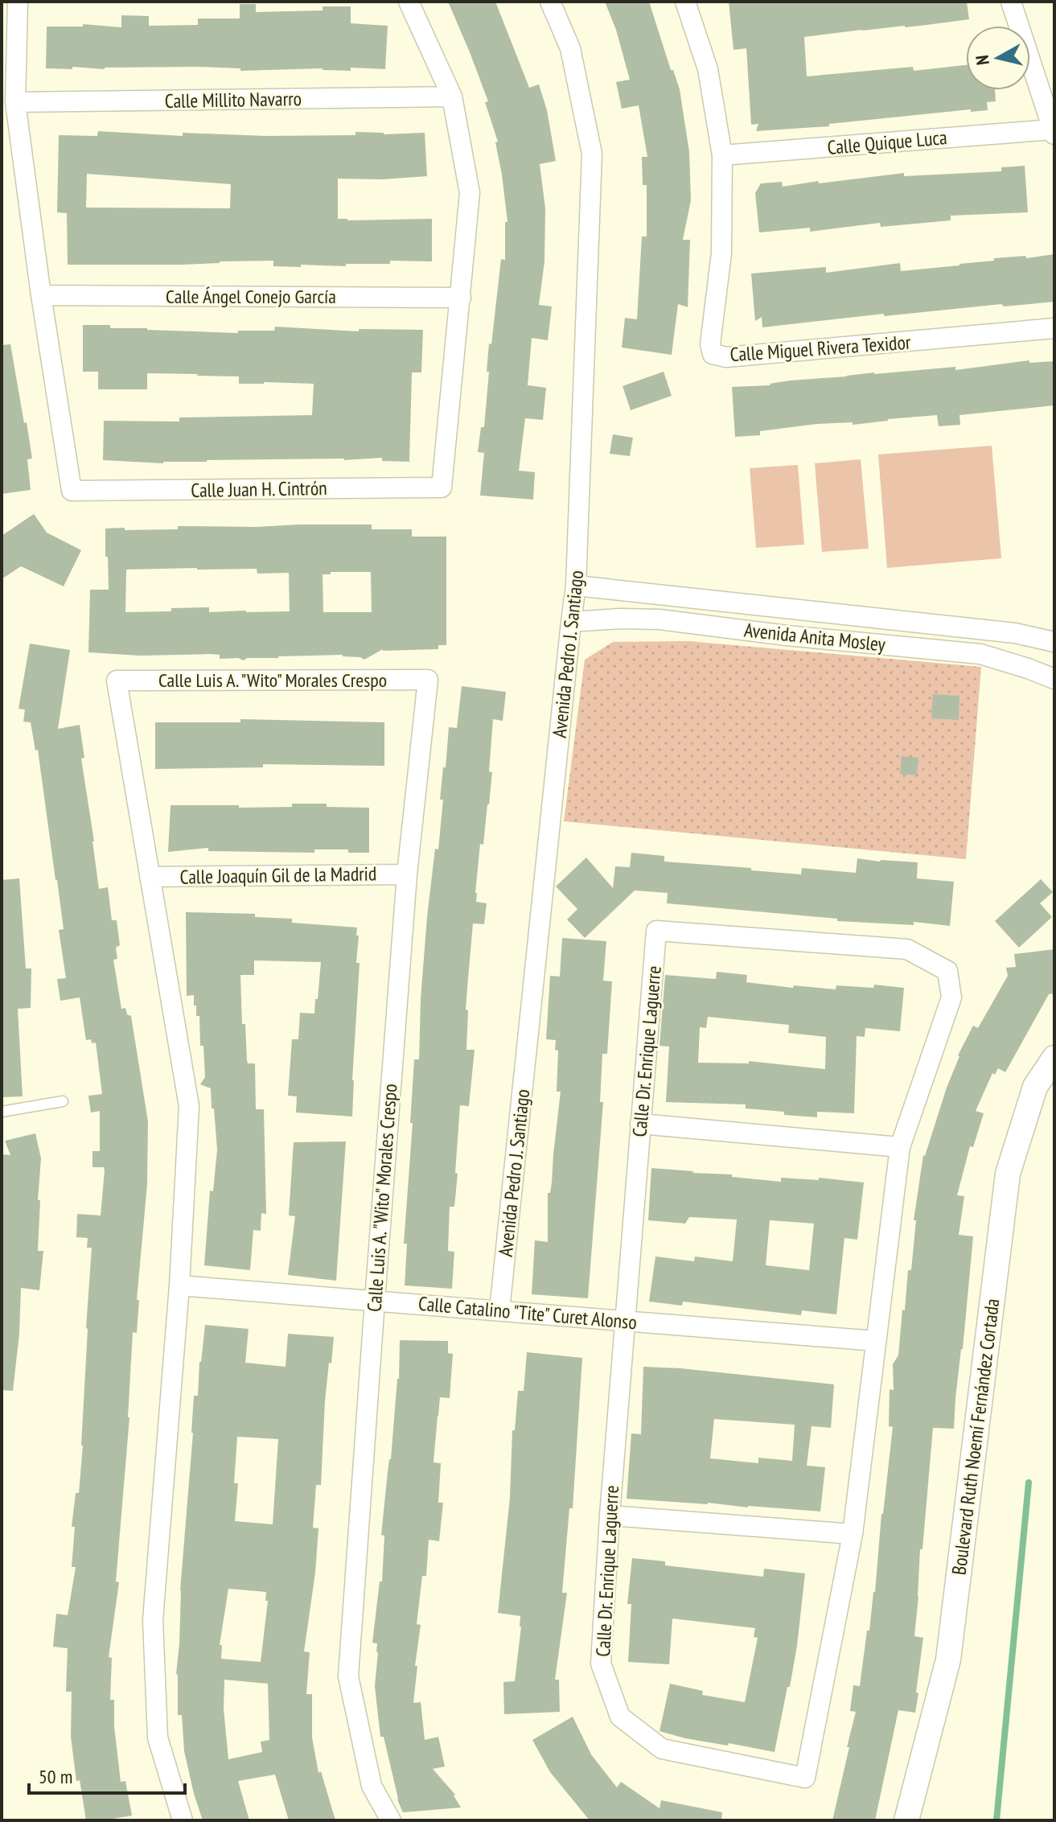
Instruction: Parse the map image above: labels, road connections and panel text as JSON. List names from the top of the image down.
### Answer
{
  "streets": {
    "street": [
      "Calle Millito Navarro",
      "Calle Quique Luca",
      "Calle Ángel Conejo García",
      "Calle Miguel Rivera Texidor",
      "Calle Juan H. Cintrón",
      "Avenida Anita Mosley",
      "Avenida Pedro J. Santiago",
      "Calle Luis A. \"Wito\" Morales Crespo",
      "Calle Joaquín Gil de la Madrid",
      "Calle Dr. Enrique Laguerre",
      "Calle Catalino \"Tite\" Curet Alonso",
      "Boulevard Ruth Noemí Fernández Cortada"
    ]
  },
  "crossings": [
    ["Calle Millito Navarro", "Calle Juan H. Cintrón"],
    ["Calle Quique Luca", "Calle Miguel Rivera Texidor"],
    ["Calle Ángel Conejo García", "Calle Juan H. Cintrón"],
    ["Avenida Anita Mosley", "Avenida Pedro J. Santiago"],
    ["Avenida Pedro J. Santiago", "Calle Catalino \"Tite\" Curet Alonso"],
    ["Calle Luis A. \"Wito\" Morales Crespo", "Calle Joaquín Gil de la Madrid"],
    ["Calle Luis A. \"Wito\" Morales Crespo", "Calle Catalino \"Tite\" Curet Alonso"],
    ["Calle Dr. Enrique Laguerre", "Calle Catalino \"Tite\" Curet Alonso"]
  ],
  "scale_bar": "50 m",
  "north": "left"
}
